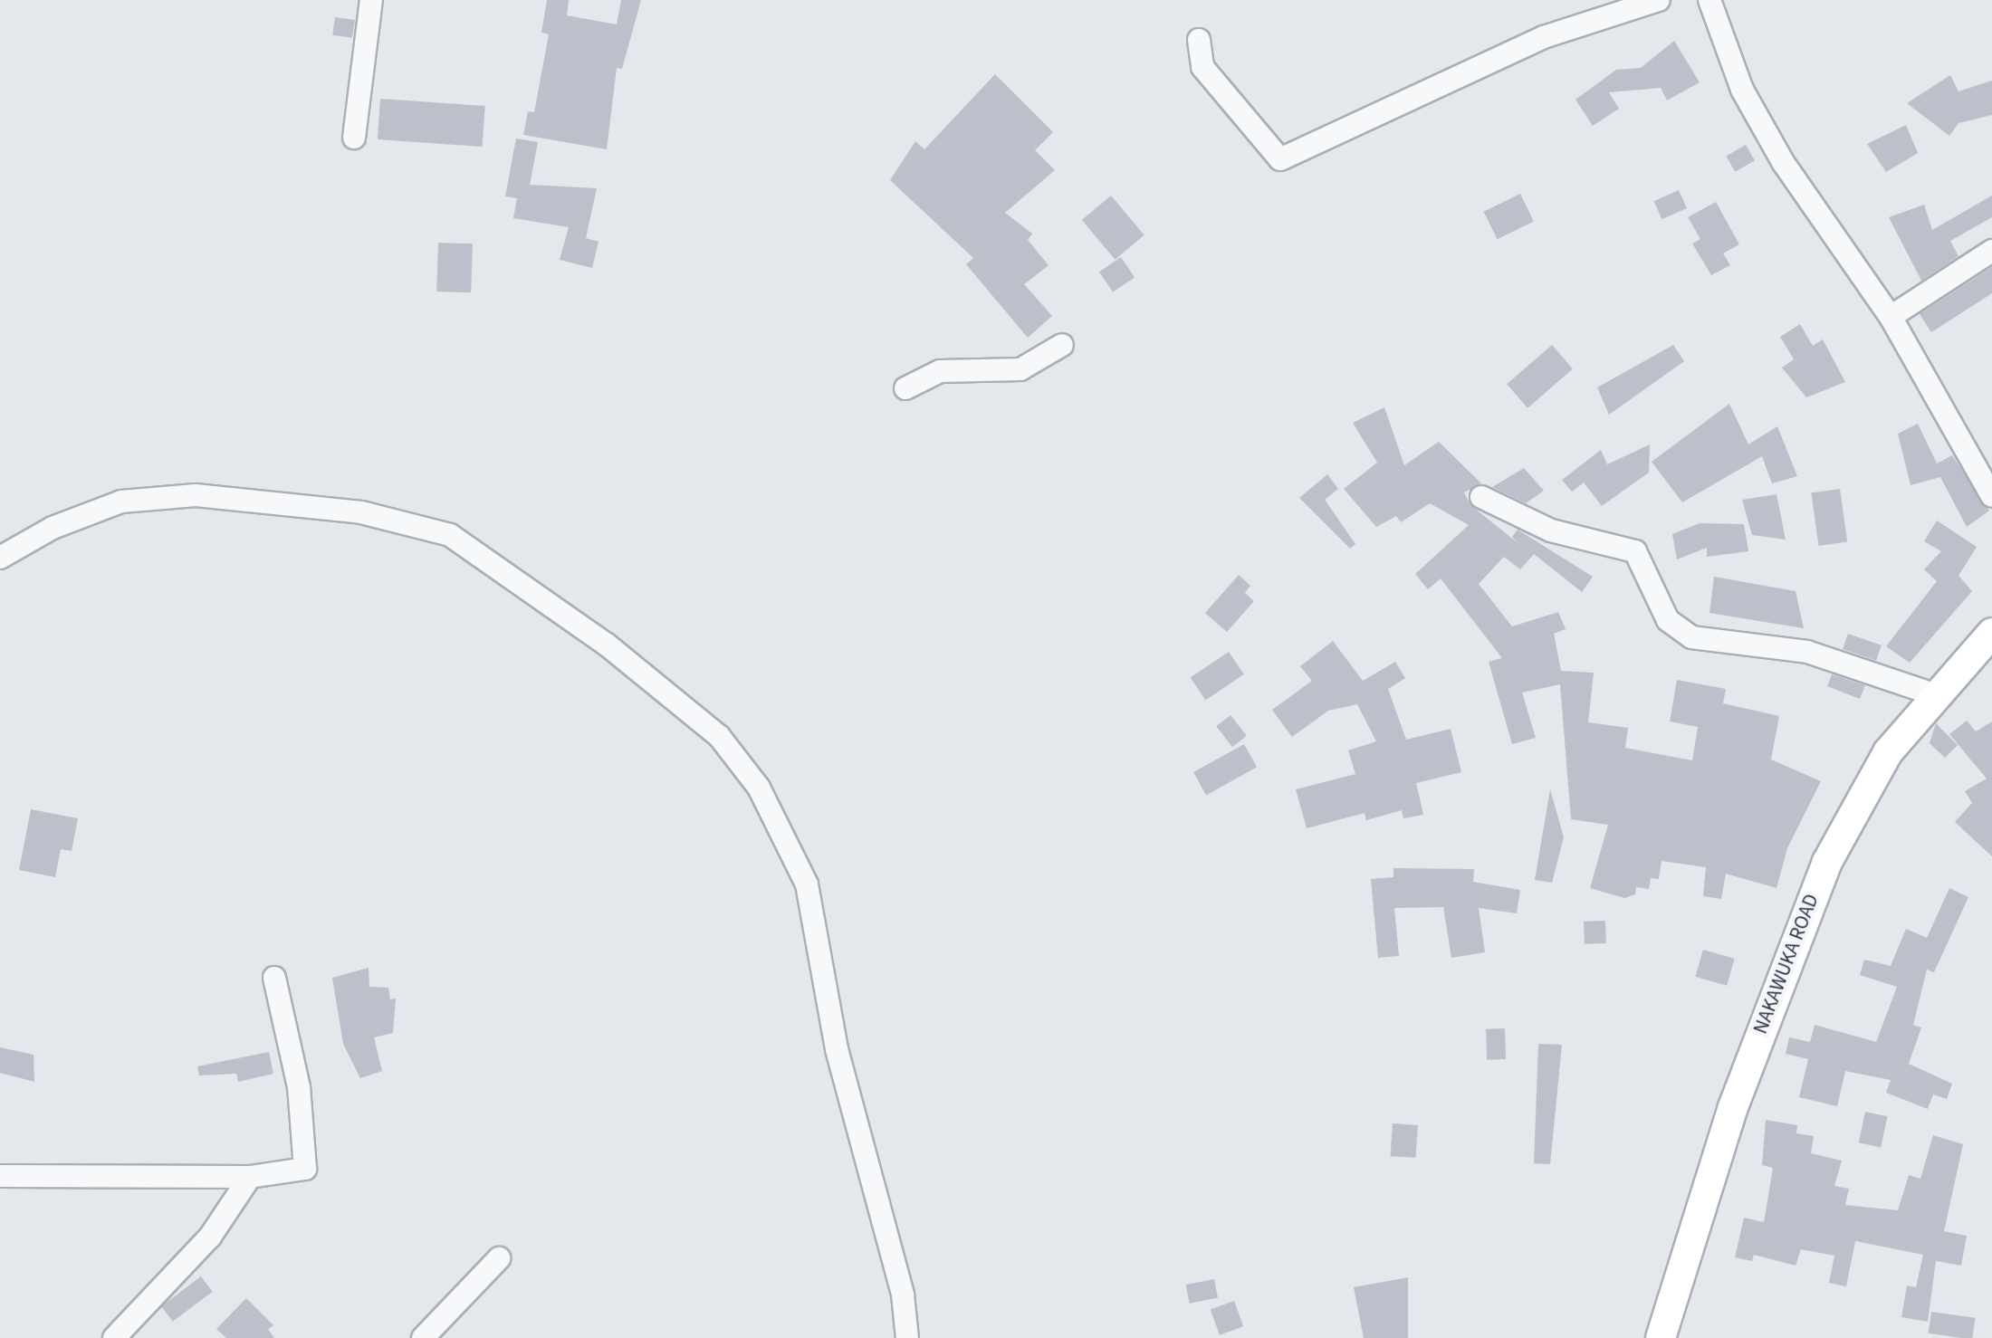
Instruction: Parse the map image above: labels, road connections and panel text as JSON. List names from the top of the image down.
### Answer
{
  "streets": {
    "main road": ["NAKAWUKA ROAD"]
  }
}
